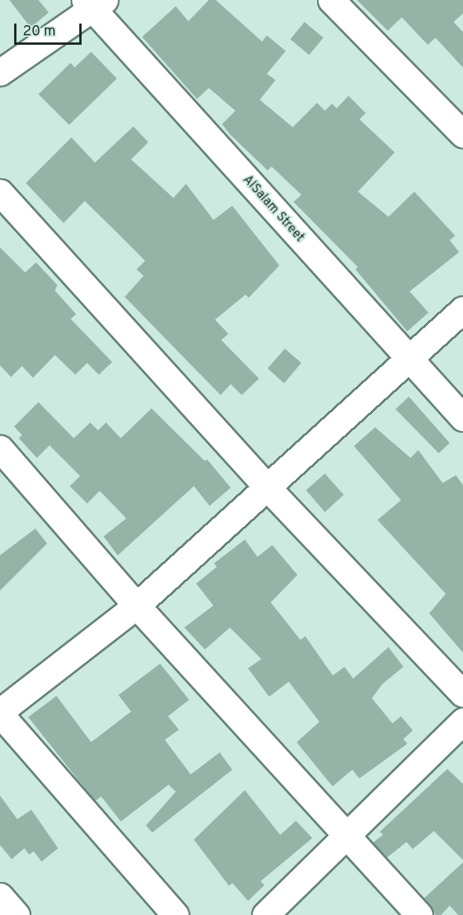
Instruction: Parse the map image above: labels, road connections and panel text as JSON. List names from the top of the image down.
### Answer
{
  "streets": {
    "street": ["AlSalam Street"]
  },
  "scale_bar": "20 m"
}
